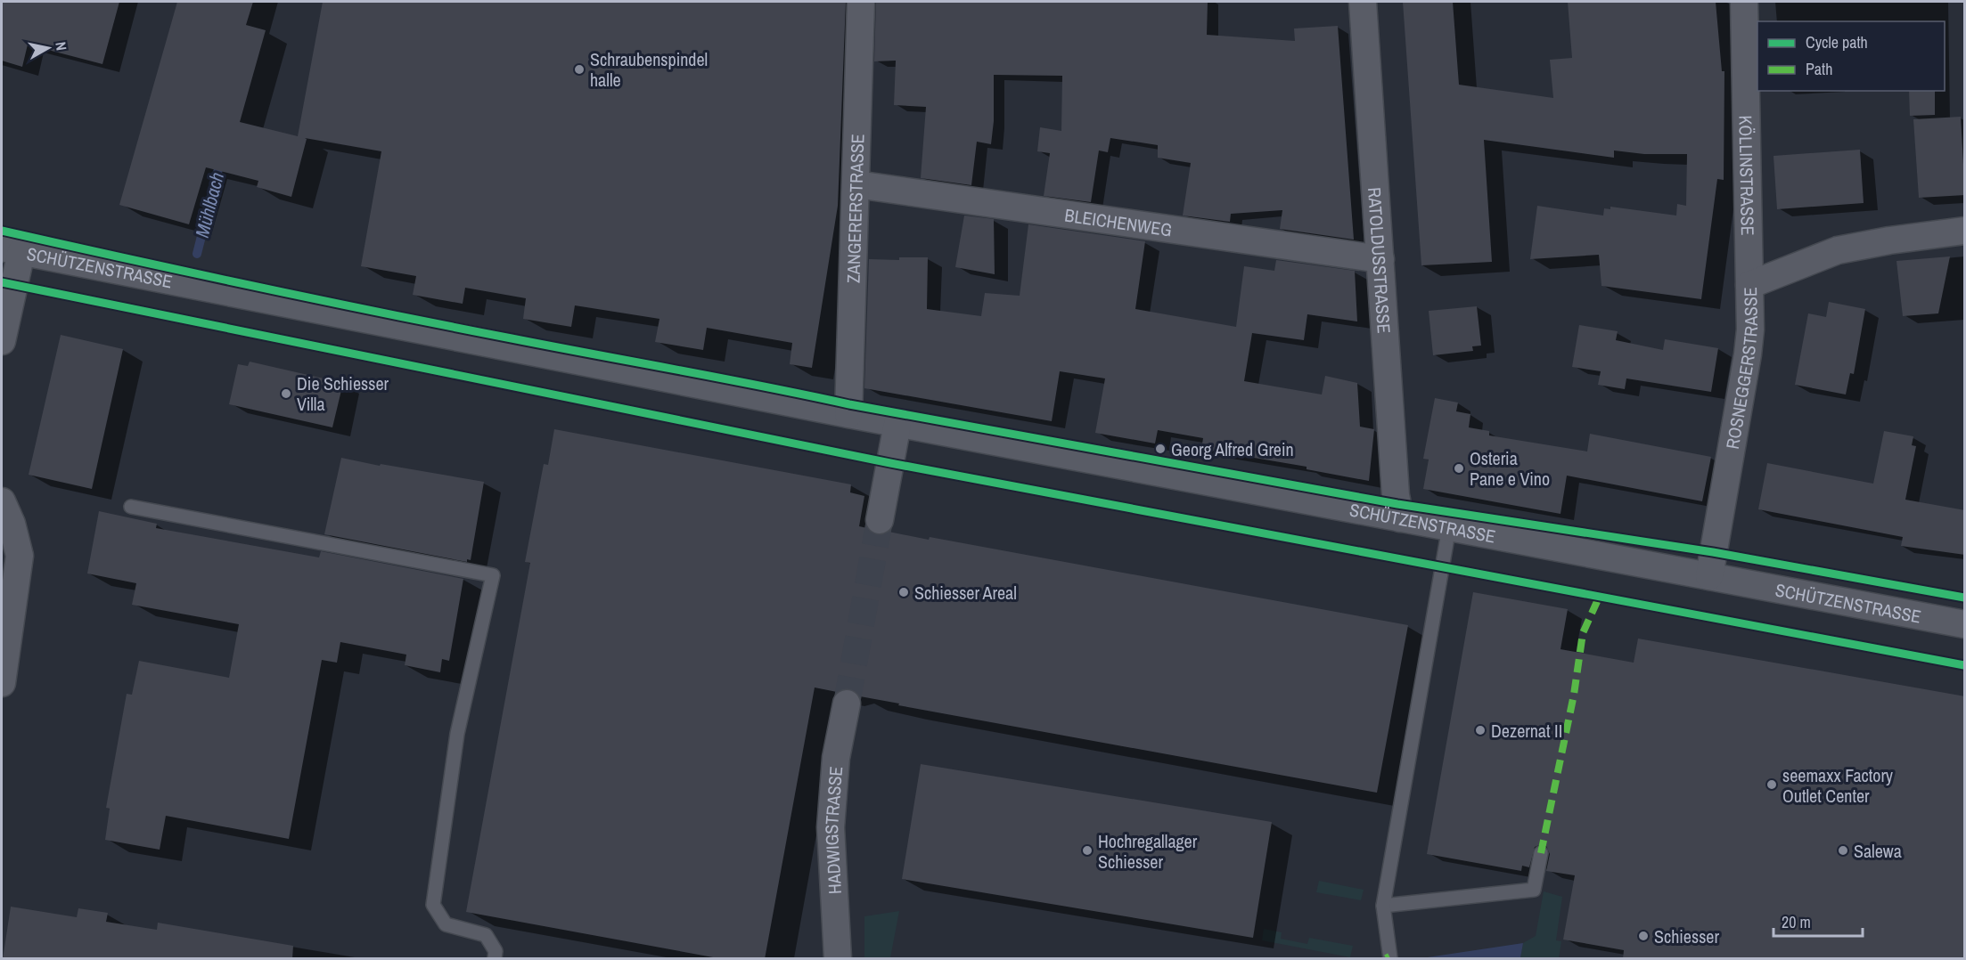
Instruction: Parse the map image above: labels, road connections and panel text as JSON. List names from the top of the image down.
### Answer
{
  "streets": {
    "street": [
      "KÖLLINSTRASSE",
      "ZANGERERSTRASSE",
      "BLEICHENWEG",
      "RATOLDUSSTRASSE",
      "SCHÜTZENSTRASSE",
      "ROSNEGGERSTRASSE",
      "HADWIGSTRASSE"
    ]
  },
  "crossings": [
    ["KÖLLINSTRASSE", "ROSNEGGERSTRASSE"],
    ["ZANGERERSTRASSE", "BLEICHENWEG"],
    ["ZANGERERSTRASSE", "SCHÜTZENSTRASSE"],
    ["BLEICHENWEG", "RATOLDUSSTRASSE"],
    ["RATOLDUSSTRASSE", "SCHÜTZENSTRASSE"],
    ["SCHÜTZENSTRASSE", "ROSNEGGERSTRASSE"]
  ],
  "water": ["Mühlbach"],
  "places": [
    "Schraubenspindel halle",
    "Die Schiesser Villa",
    "Georg Alfred Grein",
    "Osteria Pane e Vino",
    "Schiesser Areal",
    "Dezernat II",
    "seemaxx Factory Outlet Center",
    "Hochregallager Schiesser",
    "Salewa",
    "Schiesser"
  ],
  "legend": ["Cycle path", "Path"],
  "scale_bar": "20 m",
  "north": "right"
}
